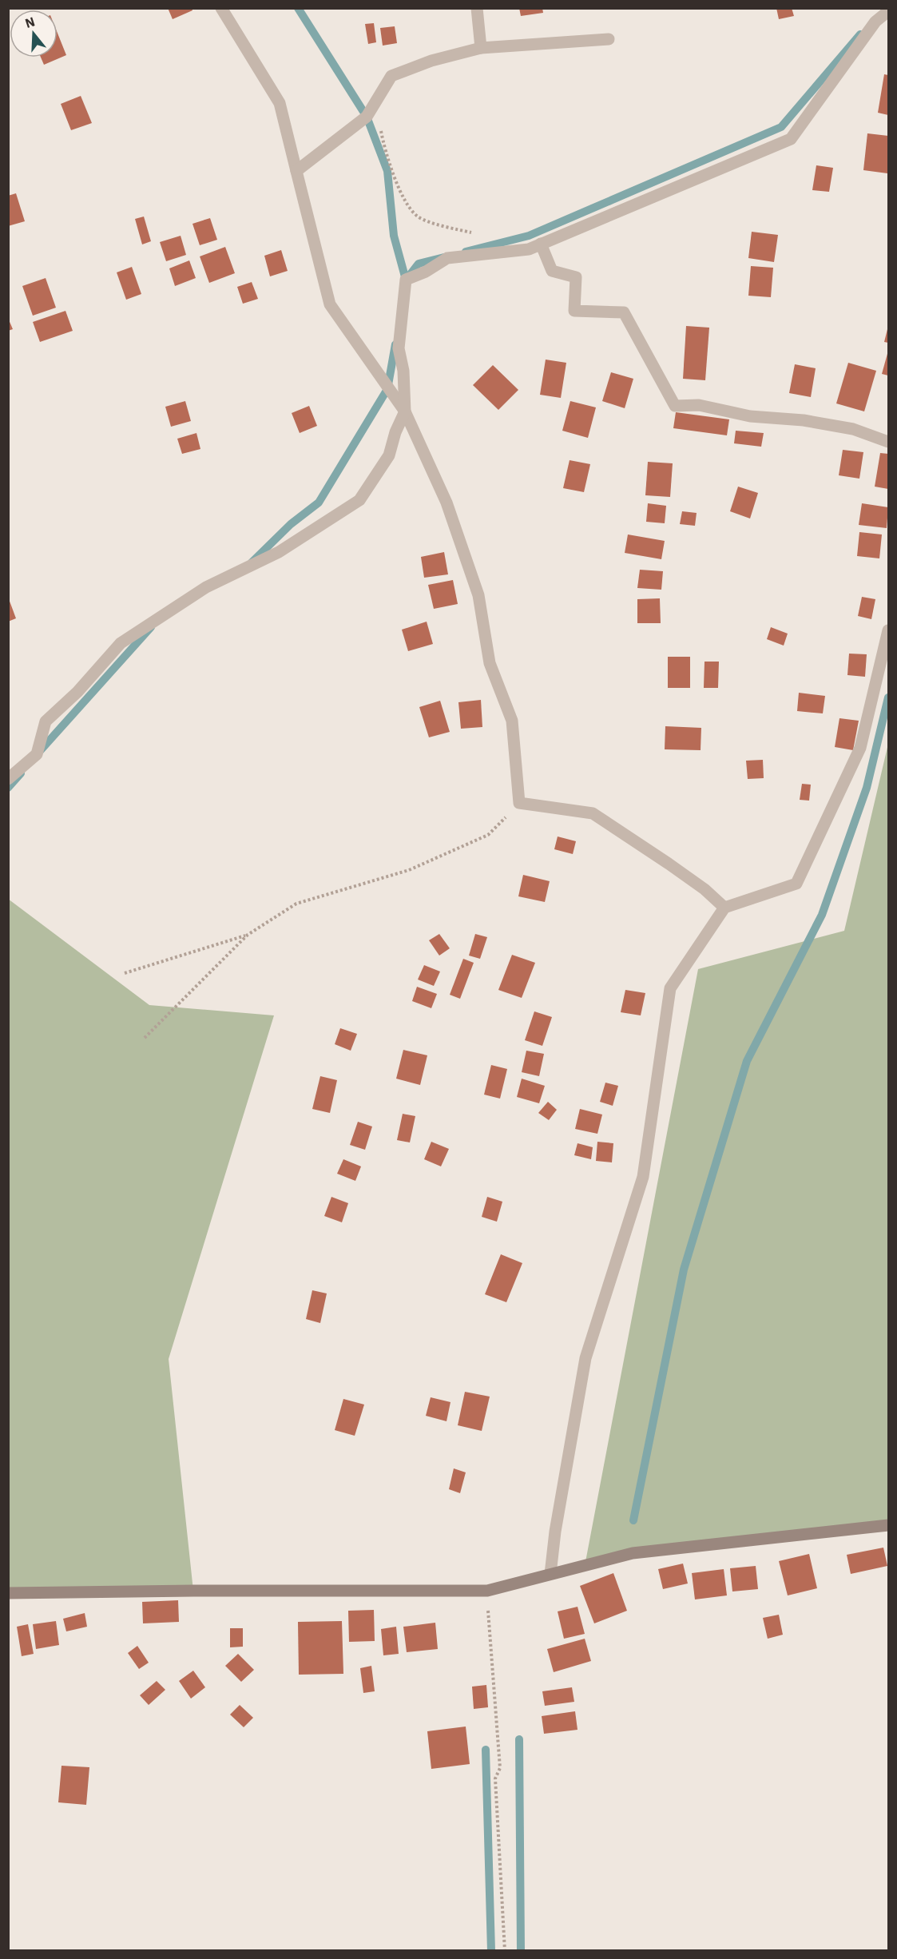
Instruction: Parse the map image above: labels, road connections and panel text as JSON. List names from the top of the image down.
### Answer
{
  "north": "top"
}
